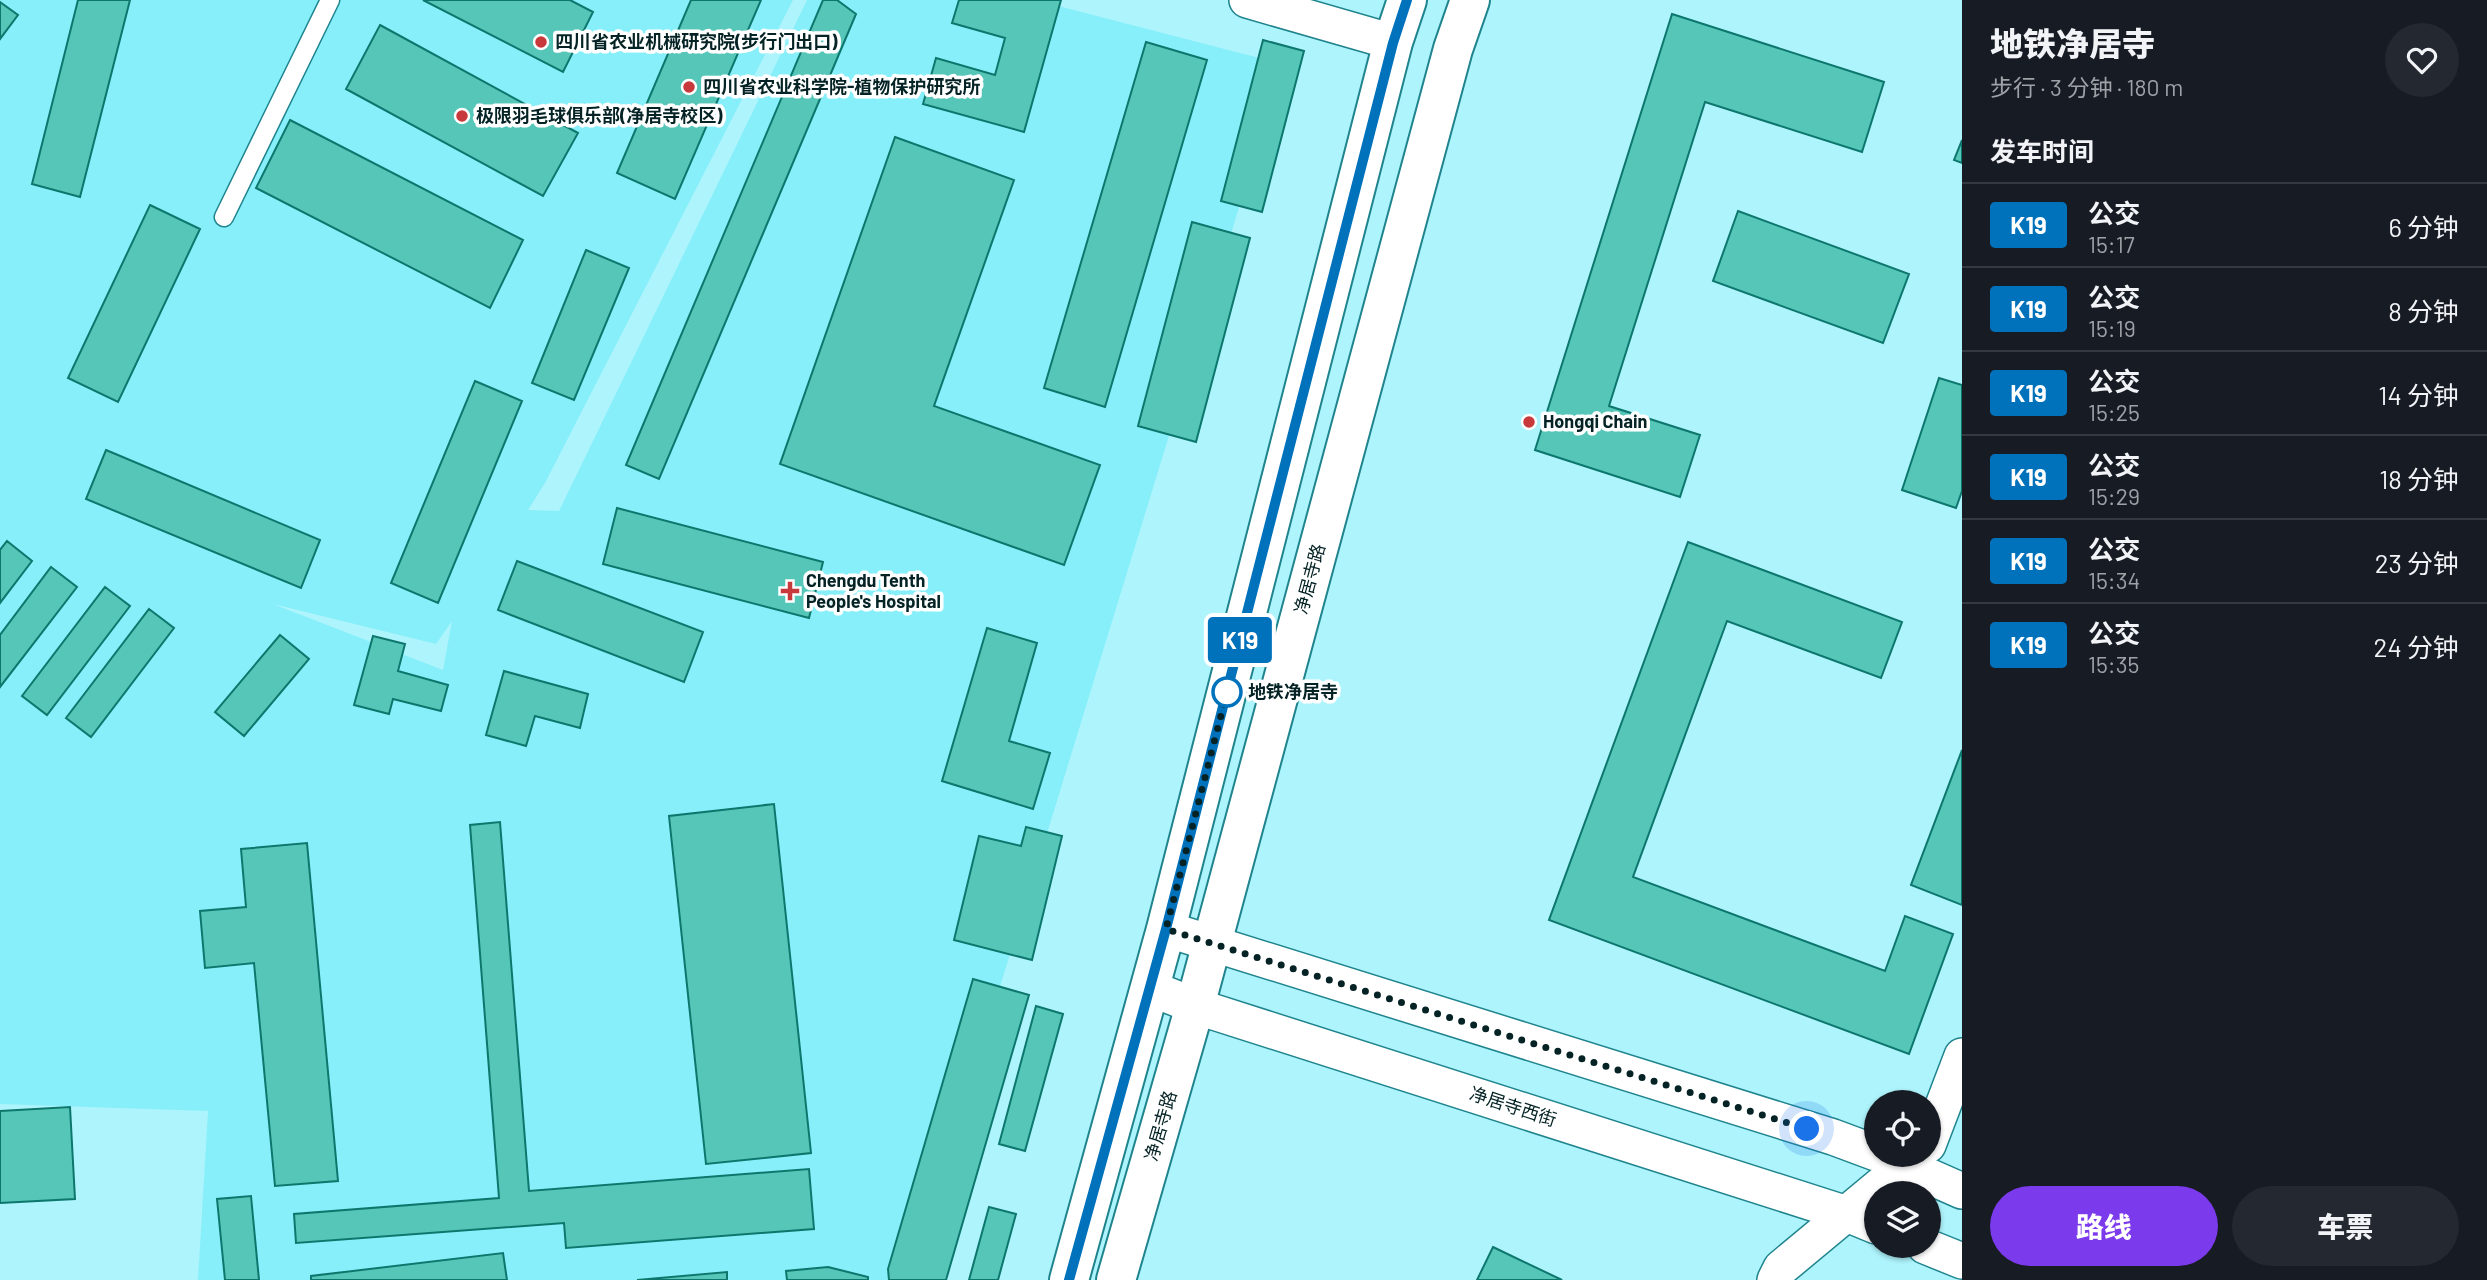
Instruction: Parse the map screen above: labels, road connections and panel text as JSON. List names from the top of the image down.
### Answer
{
  "streets": {
    "main road": ["净居寺路"],
    "street": ["净居寺西街"]
  },
  "crossings": [
    ["净居寺路", "净居寺西街"]
  ],
  "places": {
    "other": [
      "四川省农业机械研究院(步行门出口)",
      "四川省农业科学院-植物保护研究所",
      "极限羽毛球俱乐部(净居寺校区)",
      "Hongqi Chain",
      "地铁净居寺"
    ],
    "health": ["Chengdu Tenth People's Hospital"]
  },
  "lines": ["bus line K19"],
  "page": {
    "on_map": "K19",
    "heading": [
      ["地铁净居寺", "步行 · 3 分钟 · 180 m"],
      "发车时间"
    ],
    "list": [
      {
        "mark": "K19",
        "name": "公交",
        "note": "15:17",
        "value": "6 分钟"
      },
      {
        "mark": "K19",
        "name": "公交",
        "note": "15:19",
        "value": "8 分钟"
      },
      {
        "mark": "K19",
        "name": "公交",
        "note": "15:25",
        "value": "14 分钟"
      },
      {
        "mark": "K19",
        "name": "公交",
        "note": "15:29",
        "value": "18 分钟"
      },
      {
        "mark": "K19",
        "name": "公交",
        "note": "15:34",
        "value": "23 分钟"
      },
      {
        "mark": "K19",
        "name": "公交",
        "note": "15:35",
        "value": "24 分钟"
      }
    ],
    "buttons": ["路线", "车票"]
  }
}
